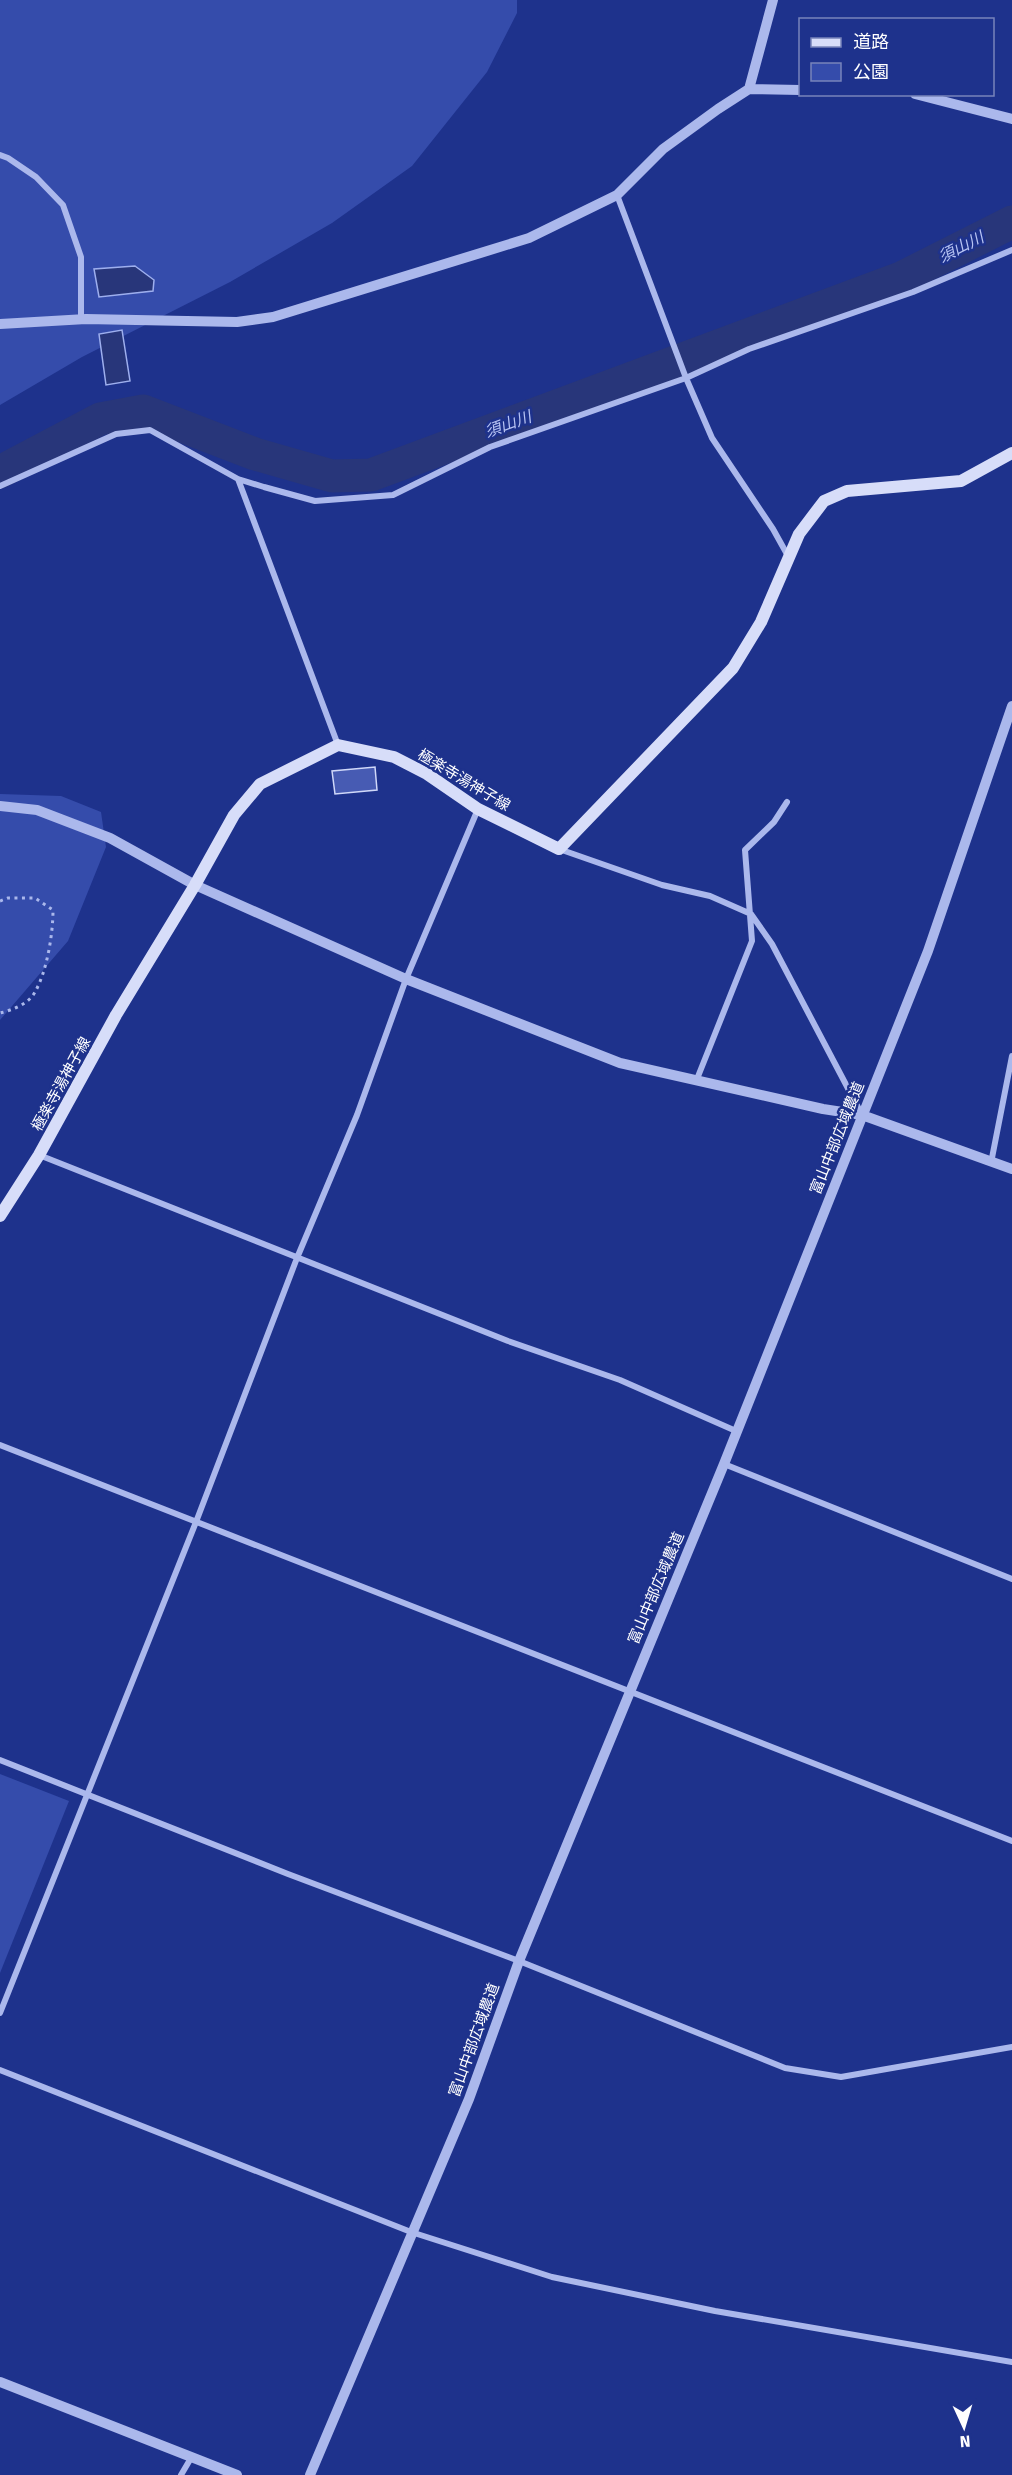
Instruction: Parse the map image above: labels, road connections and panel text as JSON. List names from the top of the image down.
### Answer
{
  "streets": {
    "main road": ["極楽寺湯神子線"],
    "street": ["富山中部広域農道"]
  },
  "water": ["須山川"],
  "legend": ["道路", "公園"],
  "north": "bottom"
}
